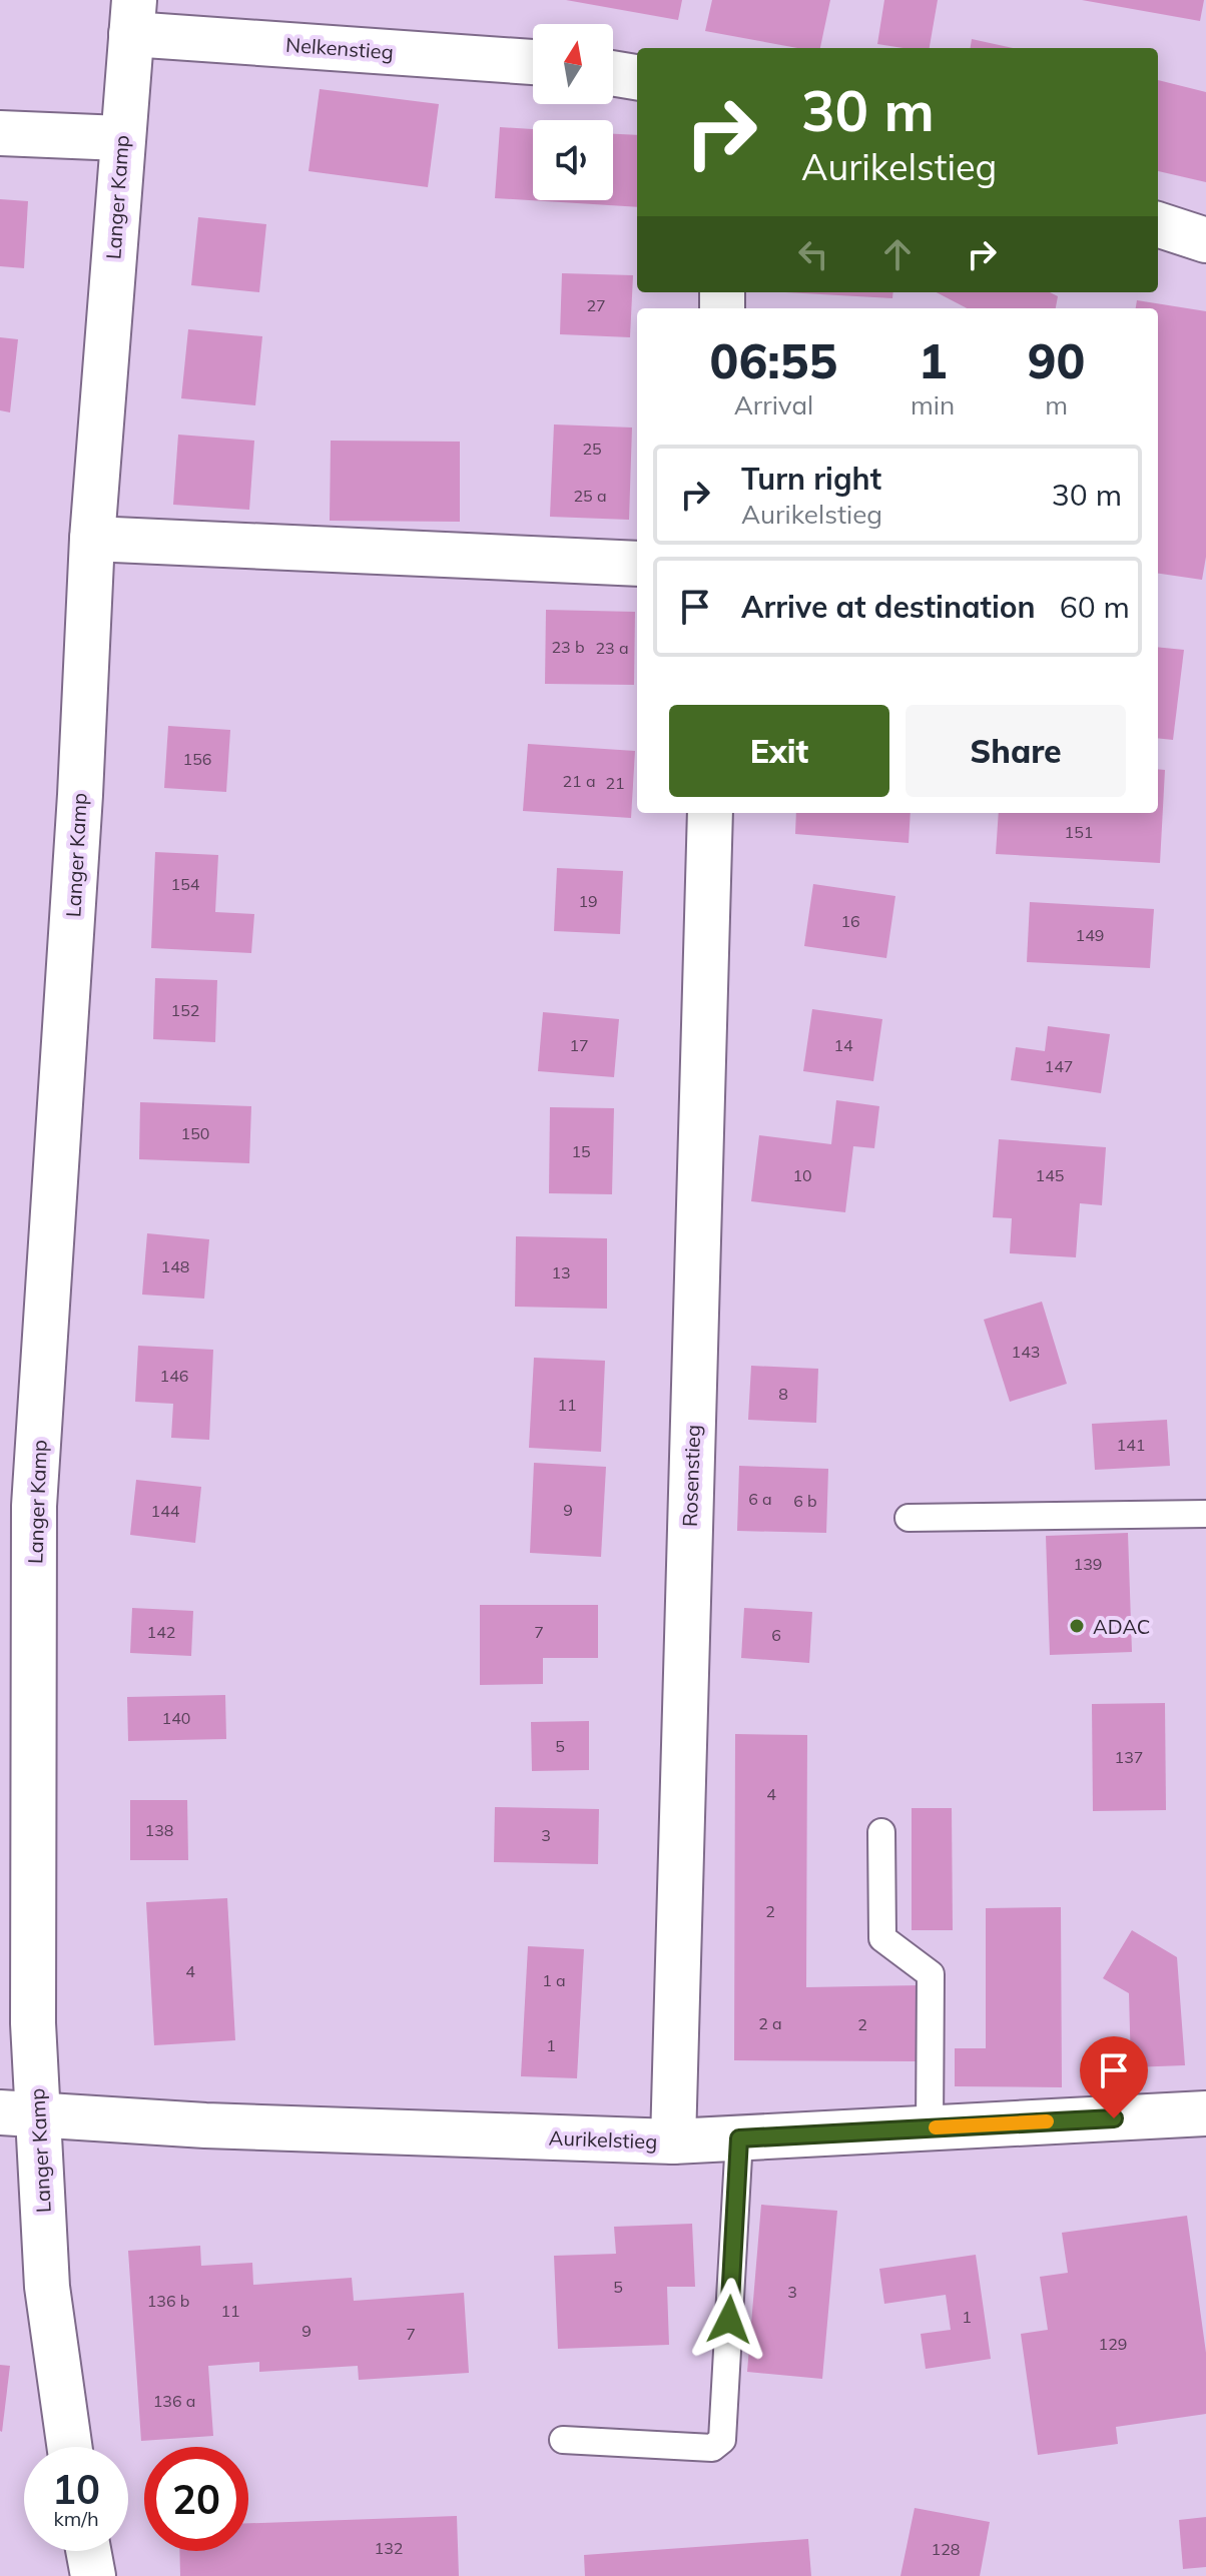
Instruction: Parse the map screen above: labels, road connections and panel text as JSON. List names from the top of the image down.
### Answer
{
  "streets": {
    "street": [
      "Nelkenstieg",
      "Langer Kamp",
      "Rosenstieg",
      "Aurikelstieg"
    ]
  },
  "crossings": [
    ["Nelkenstieg", "Langer Kamp"],
    ["Langer Kamp", "Aurikelstieg"],
    ["Rosenstieg", "Aurikelstieg"]
  ],
  "places": ["ADAC"],
  "house_numbers": [
    "27",
    "25",
    "25 a",
    "23 b",
    "23 a",
    "156",
    "21 a",
    "21",
    "151",
    "154",
    "19",
    "16",
    "149",
    "152",
    "17",
    "14",
    "147",
    "150",
    "15",
    "10",
    "145",
    "148",
    "13",
    "143",
    "146",
    "8",
    "11",
    "141",
    "6 a",
    "6 b",
    "9",
    "144",
    "139",
    "142",
    "7",
    "6",
    "140",
    "5",
    "137",
    "4",
    "138",
    "3",
    "2",
    "4",
    "1 a",
    "2 a",
    "2",
    "1",
    "5",
    "3",
    "136 b",
    "11",
    "1",
    "9",
    "7",
    "129",
    "136 a",
    "132",
    "128"
  ],
  "north": "top",
  "page": {
    "turn": ["30 m", "Aurikelstieg"],
    "eta": [
      "06:55",
      "Arrival",
      "1",
      "min",
      "90",
      "m"
    ],
    "list": [
      {
        "name": "Turn right",
        "note": "Aurikelstieg",
        "value": "30 m"
      },
      {
        "name": "Arrive at destination",
        "value": "60 m"
      }
    ],
    "buttons": ["Exit", "Share"],
    "speed": "10 km/h",
    "limit": "20"
  }
}
